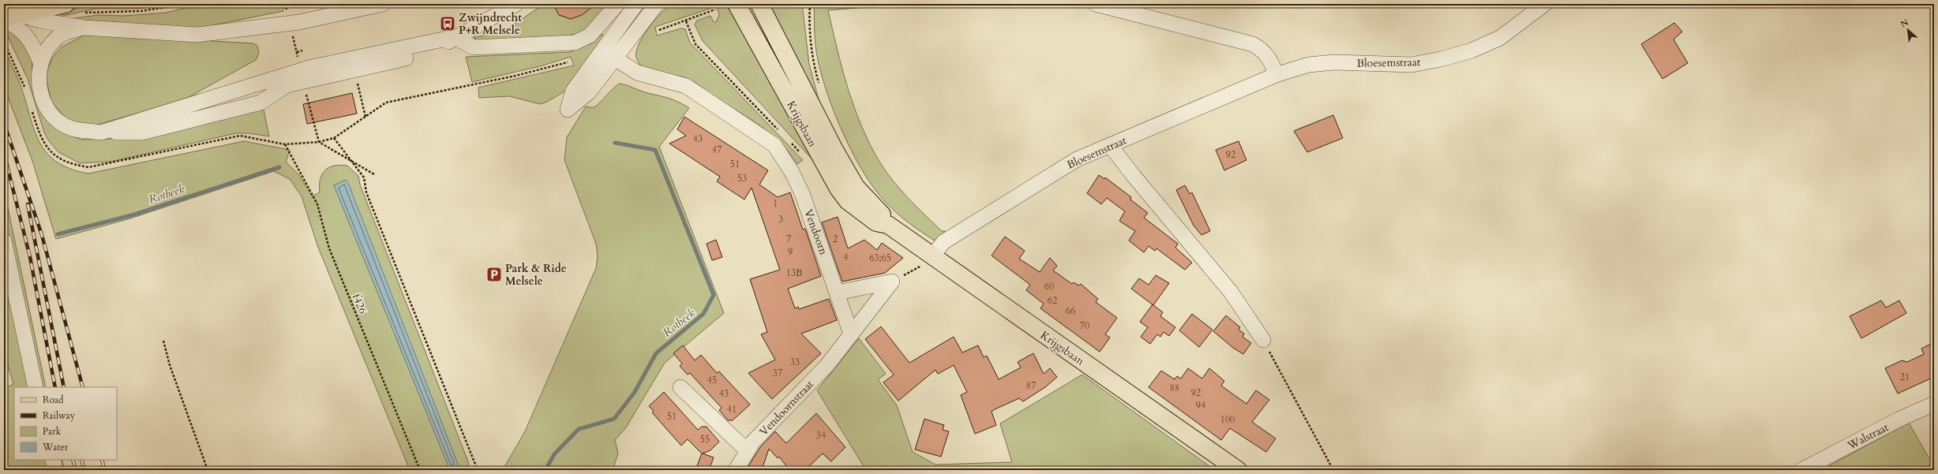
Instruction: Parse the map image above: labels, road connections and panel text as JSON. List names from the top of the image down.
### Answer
{
  "streets": {
    "main road": ["Krijgsbaan"],
    "street": [
      "Bloesemstraat",
      "Vendoorn",
      "Vendoornstraat",
      "Walstraat"
    ],
    "path": ["f426"]
  },
  "crossings": [
    ["Bloesemstraat", "Krijgsbaan"],
    ["Vendoorn", "Vendoornstraat"]
  ],
  "water": ["Rotbeek"],
  "places": {
    "bus stop": ["Zwijndrecht P+R Melsele"],
    "parking": ["Park & Ride Melsele"]
  },
  "house_numbers": [
    "43",
    "47",
    "92",
    "51",
    "53",
    "1",
    "3",
    "7",
    "2",
    "9",
    "4",
    "63;65",
    "13B",
    "60",
    "62",
    "66",
    "70",
    "33",
    "37",
    "21",
    "45",
    "87",
    "88",
    "92",
    "43",
    "94",
    "41",
    "51",
    "100",
    "34",
    "55"
  ],
  "legend": [
    "Road",
    "Railway",
    "Park",
    "Water"
  ],
  "north": "top left"
}
